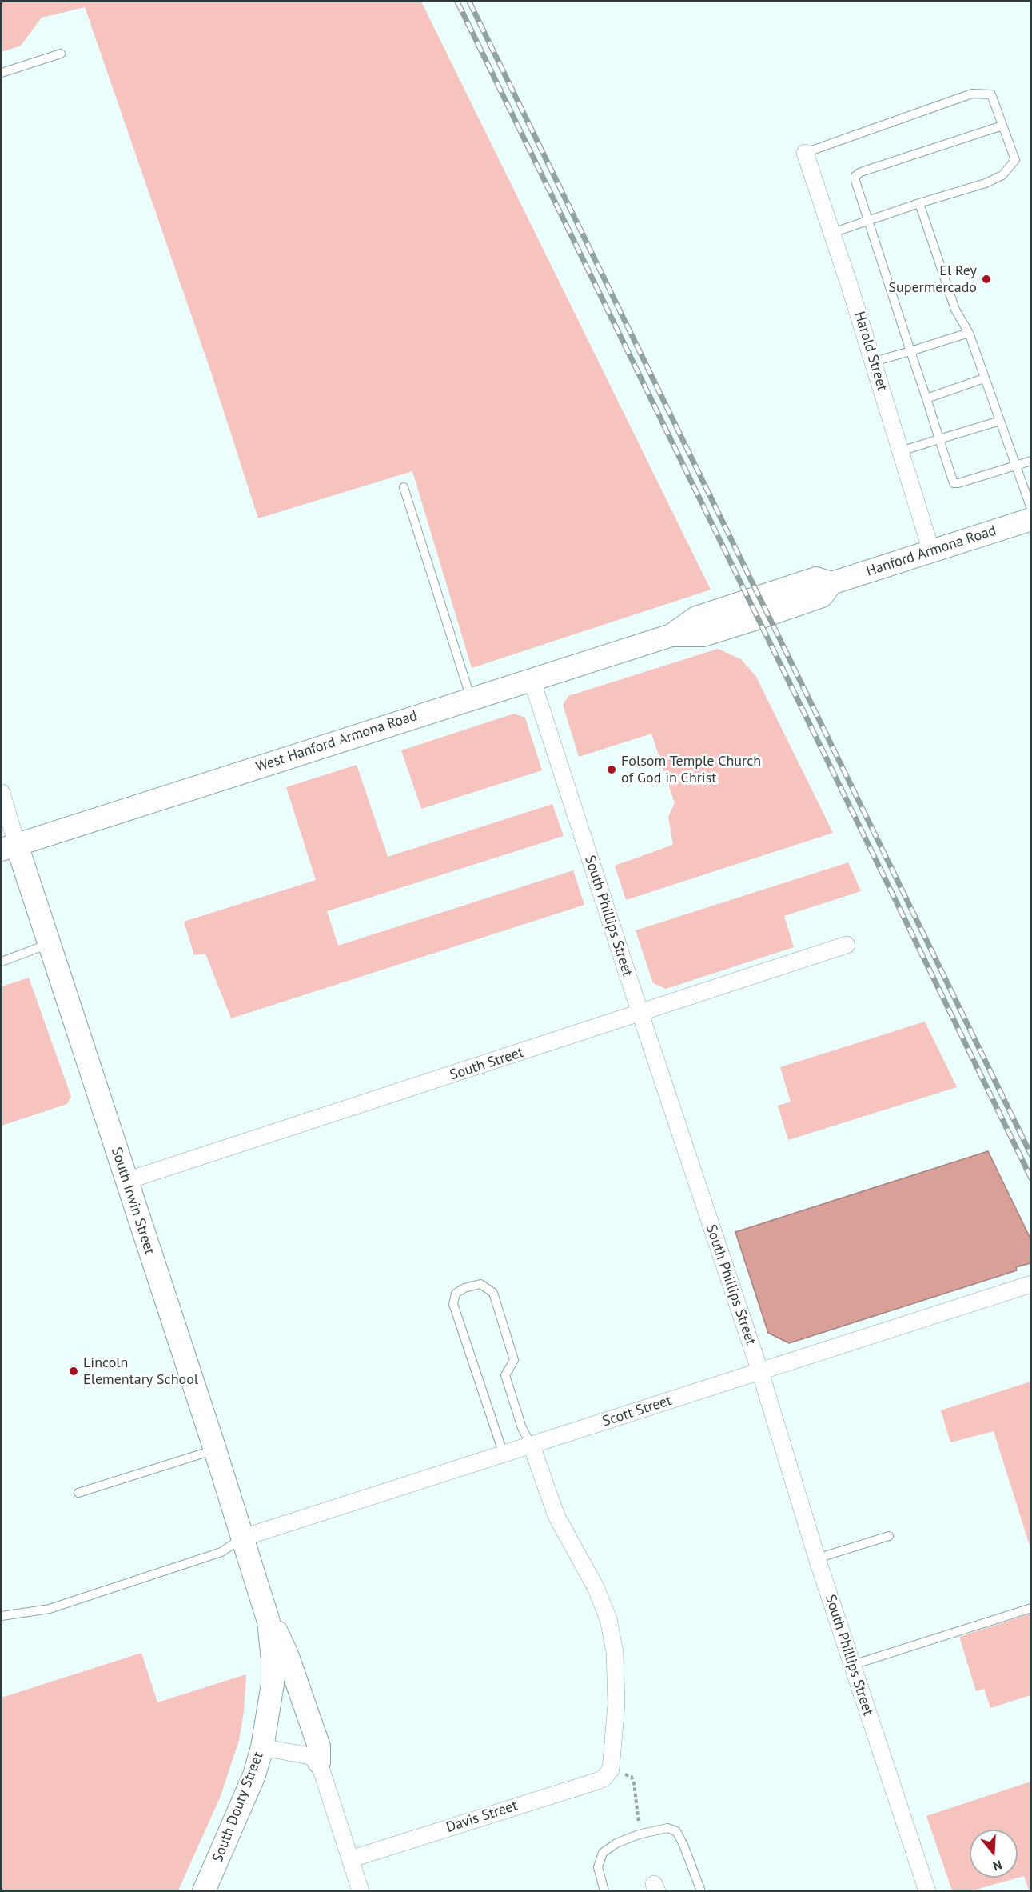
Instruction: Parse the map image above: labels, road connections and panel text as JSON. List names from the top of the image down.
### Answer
{
  "streets": {
    "street": [
      "Harold Street",
      "Hanford Armona Road",
      "West Hanford Armona Road",
      "South Phillips Street",
      "South Street",
      "South Irwin Street",
      "Scott Street",
      "South Douty Street",
      "Davis Street"
    ]
  },
  "crossings": [
    ["Harold Street", "Hanford Armona Road"],
    ["Hanford Armona Road", "West Hanford Armona Road"],
    ["West Hanford Armona Road", "South Phillips Street"],
    ["West Hanford Armona Road", "South Irwin Street"],
    ["South Phillips Street", "South Street"],
    ["South Phillips Street", "Scott Street"],
    ["South Street", "South Irwin Street"],
    ["South Irwin Street", "Scott Street"],
    ["South Irwin Street", "South Douty Street"]
  ],
  "places": ["El Rey Supermercado", "Folsom Temple Church of God in Christ", "Lincoln Elementary School"],
  "north": "bottom"
}
